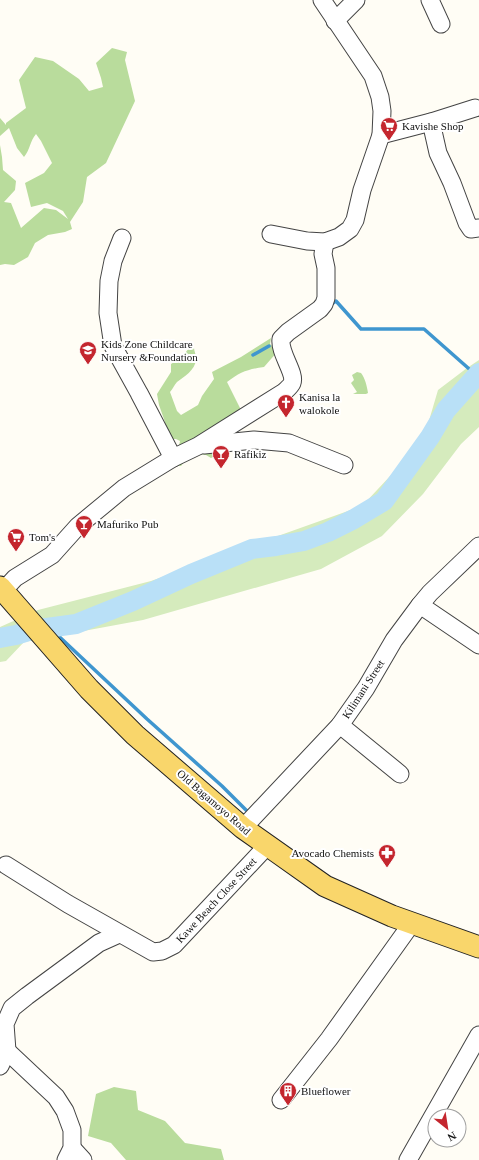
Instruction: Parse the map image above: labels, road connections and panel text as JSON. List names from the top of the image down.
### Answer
{
  "streets": {
    "main road": ["Old Bagamoyo Road"],
    "street": ["Kilimani Street", "Kawe Beach Close Street"]
  },
  "crossings": [
    ["Kilimani Street", "Old Bagamoyo Road"],
    ["Old Bagamoyo Road", "Kawe Beach Close Street"]
  ],
  "places": {
    "supermarket": ["Kavishe Shop", "Tom's"],
    "school or university": ["Kids Zone Childcare Nursery &Foundation"],
    "church": ["Kanisa la walokole"],
    "bar": ["Rafikiz", "Mafuriko Pub"],
    "pharmacy": ["Avocado Chemists"],
    "building": ["Blueflower"]
  },
  "north": "bottom right"
}
